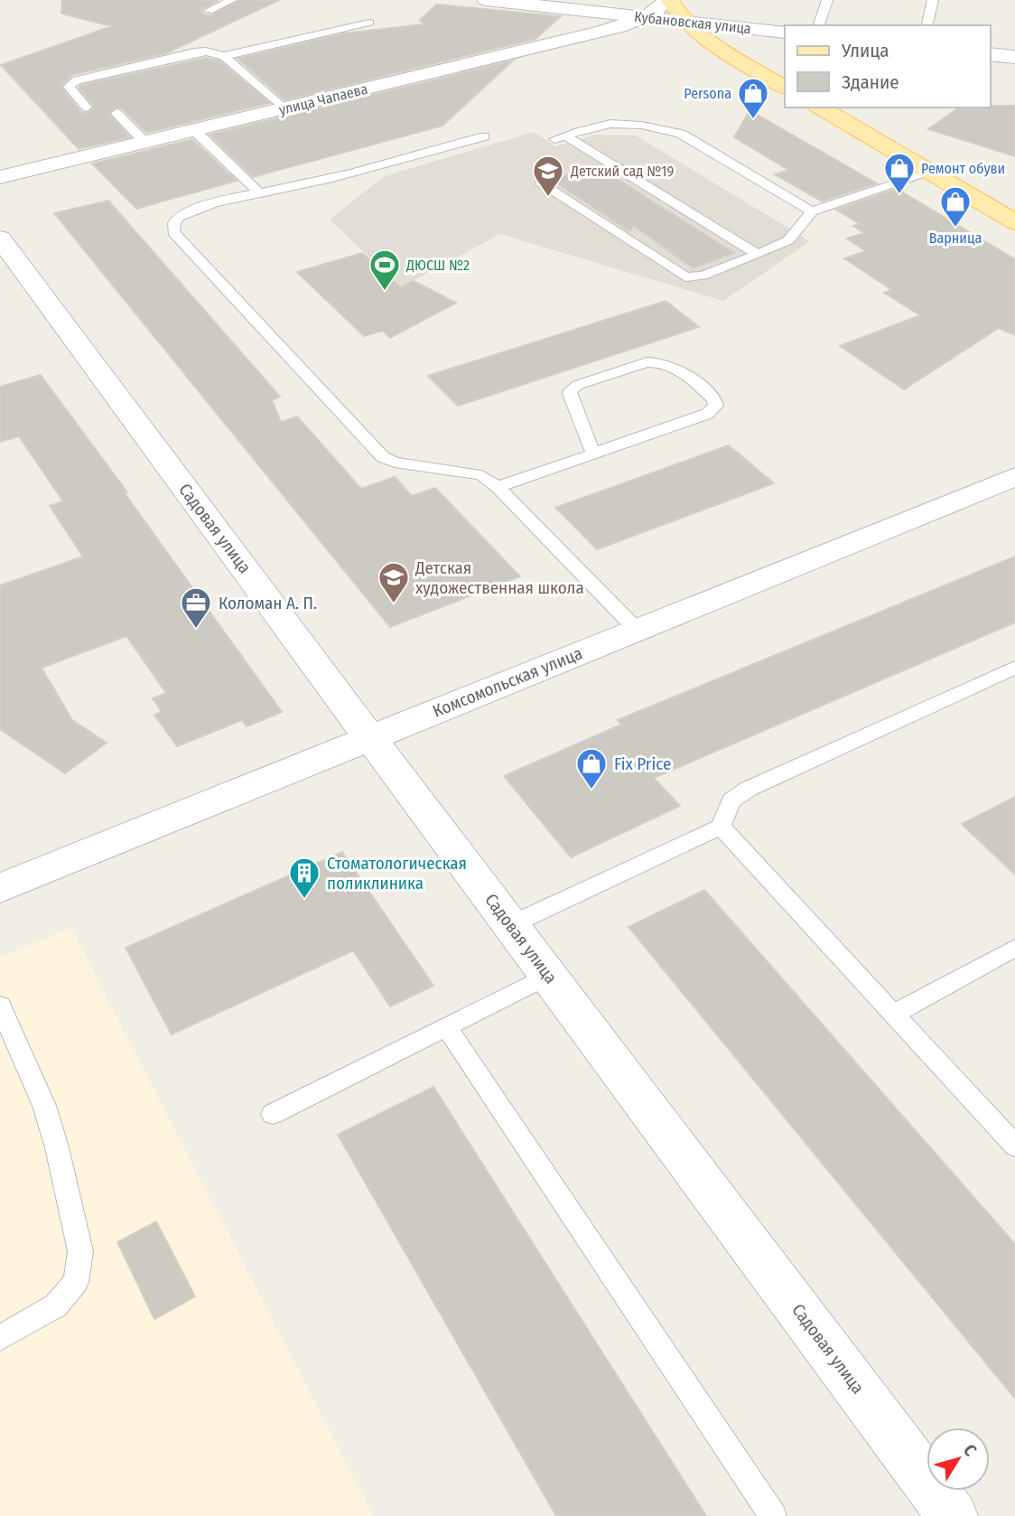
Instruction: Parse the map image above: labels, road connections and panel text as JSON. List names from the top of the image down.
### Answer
{
  "streets": {
    "street": [
      "Кубановская улица",
      "улица Чапаева",
      "Садовая улица",
      "Комсомольская улица"
    ]
  },
  "crossings": [
    ["Кубановская улица", "улица Чапаева"],
    ["Садовая улица", "Комсомольская улица"]
  ],
  "places": {
    "shop": [
      "Persona",
      "Ремонт обуви",
      "Варница",
      "Fix Price"
    ],
    "school or university": ["Детский сад №19", "Детская художественная школа"],
    "sports": ["ДЮСШ №2"],
    "office": ["Коломан А. П."],
    "building": ["Стоматологическая поликлиника"]
  },
  "legend": ["Улица", "Здание"],
  "north": "top right"
}
